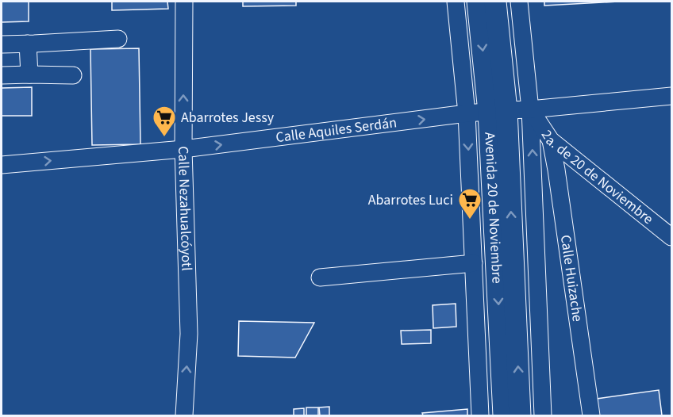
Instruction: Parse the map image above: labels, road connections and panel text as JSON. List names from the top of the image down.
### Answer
{
  "streets": {
    "main road": ["Avenida 20 de Noviembre"],
    "street": [
      "Calle Aquiles Serdán",
      "2a. de 20 de Noviembre",
      "Calle Nezahualcóyotl",
      "Calle Huizache"
    ]
  },
  "crossings": [
    ["Calle Aquiles Serdán", "2a. de 20 de Noviembre"],
    ["Calle Aquiles Serdán", "Calle Nezahualcóyotl"],
    ["Calle Aquiles Serdán", "Avenida 20 de Noviembre"],
    ["2a. de 20 de Noviembre", "Calle Huizache"]
  ],
  "one_way": ["Calle Nezahualcóyotl"],
  "places": {
    "supermarket": ["Abarrotes Jessy", "Abarrotes Luci"]
  }
}
